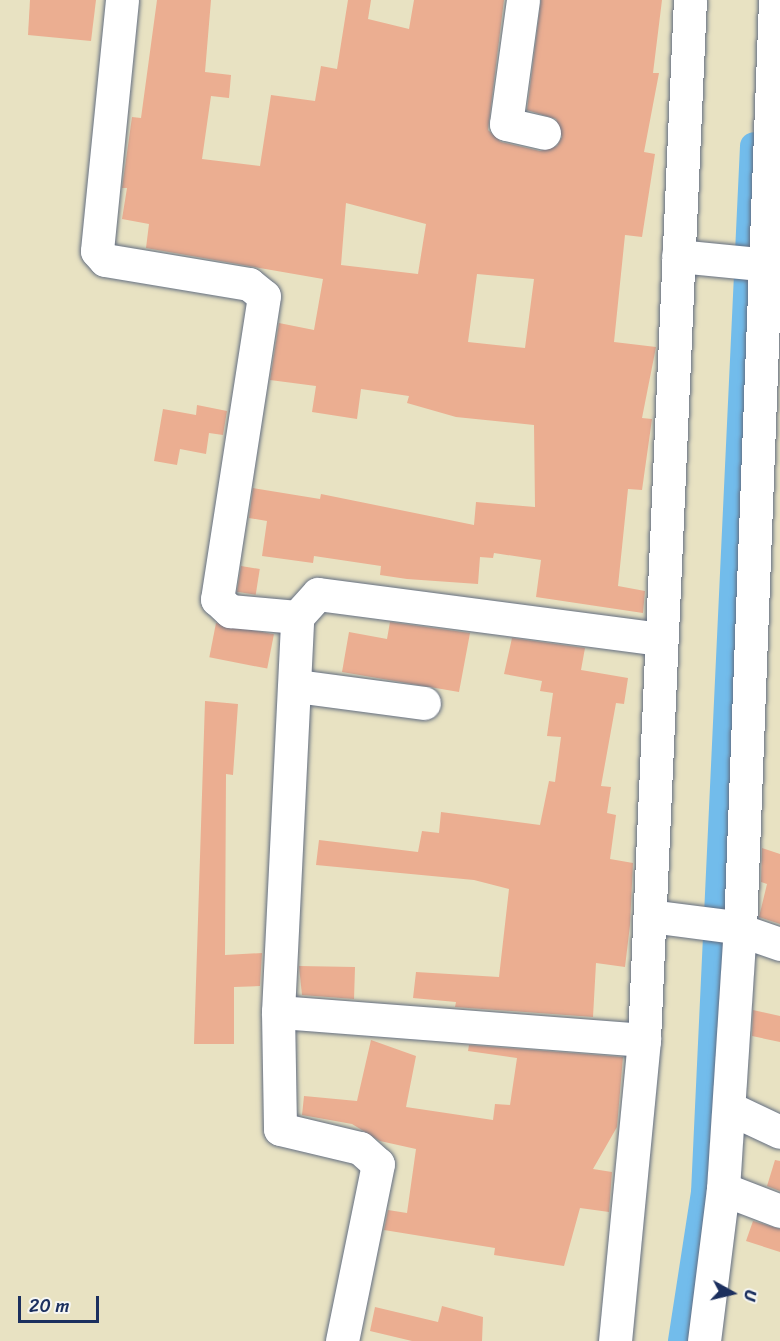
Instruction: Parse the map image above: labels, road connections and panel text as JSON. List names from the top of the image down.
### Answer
{
  "scale_bar": "20 m",
  "north": "right"
}
